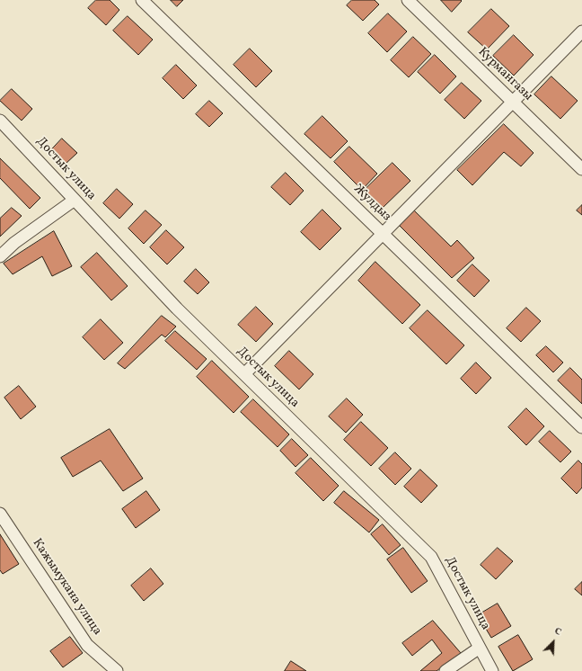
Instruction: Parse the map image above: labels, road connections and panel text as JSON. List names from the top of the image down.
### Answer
{
  "streets": {
    "street": [
      "Курмангазы",
      "Достык улица",
      "Жулдыз",
      "Кажымукана улица"
    ]
  },
  "north": "top right"
}
